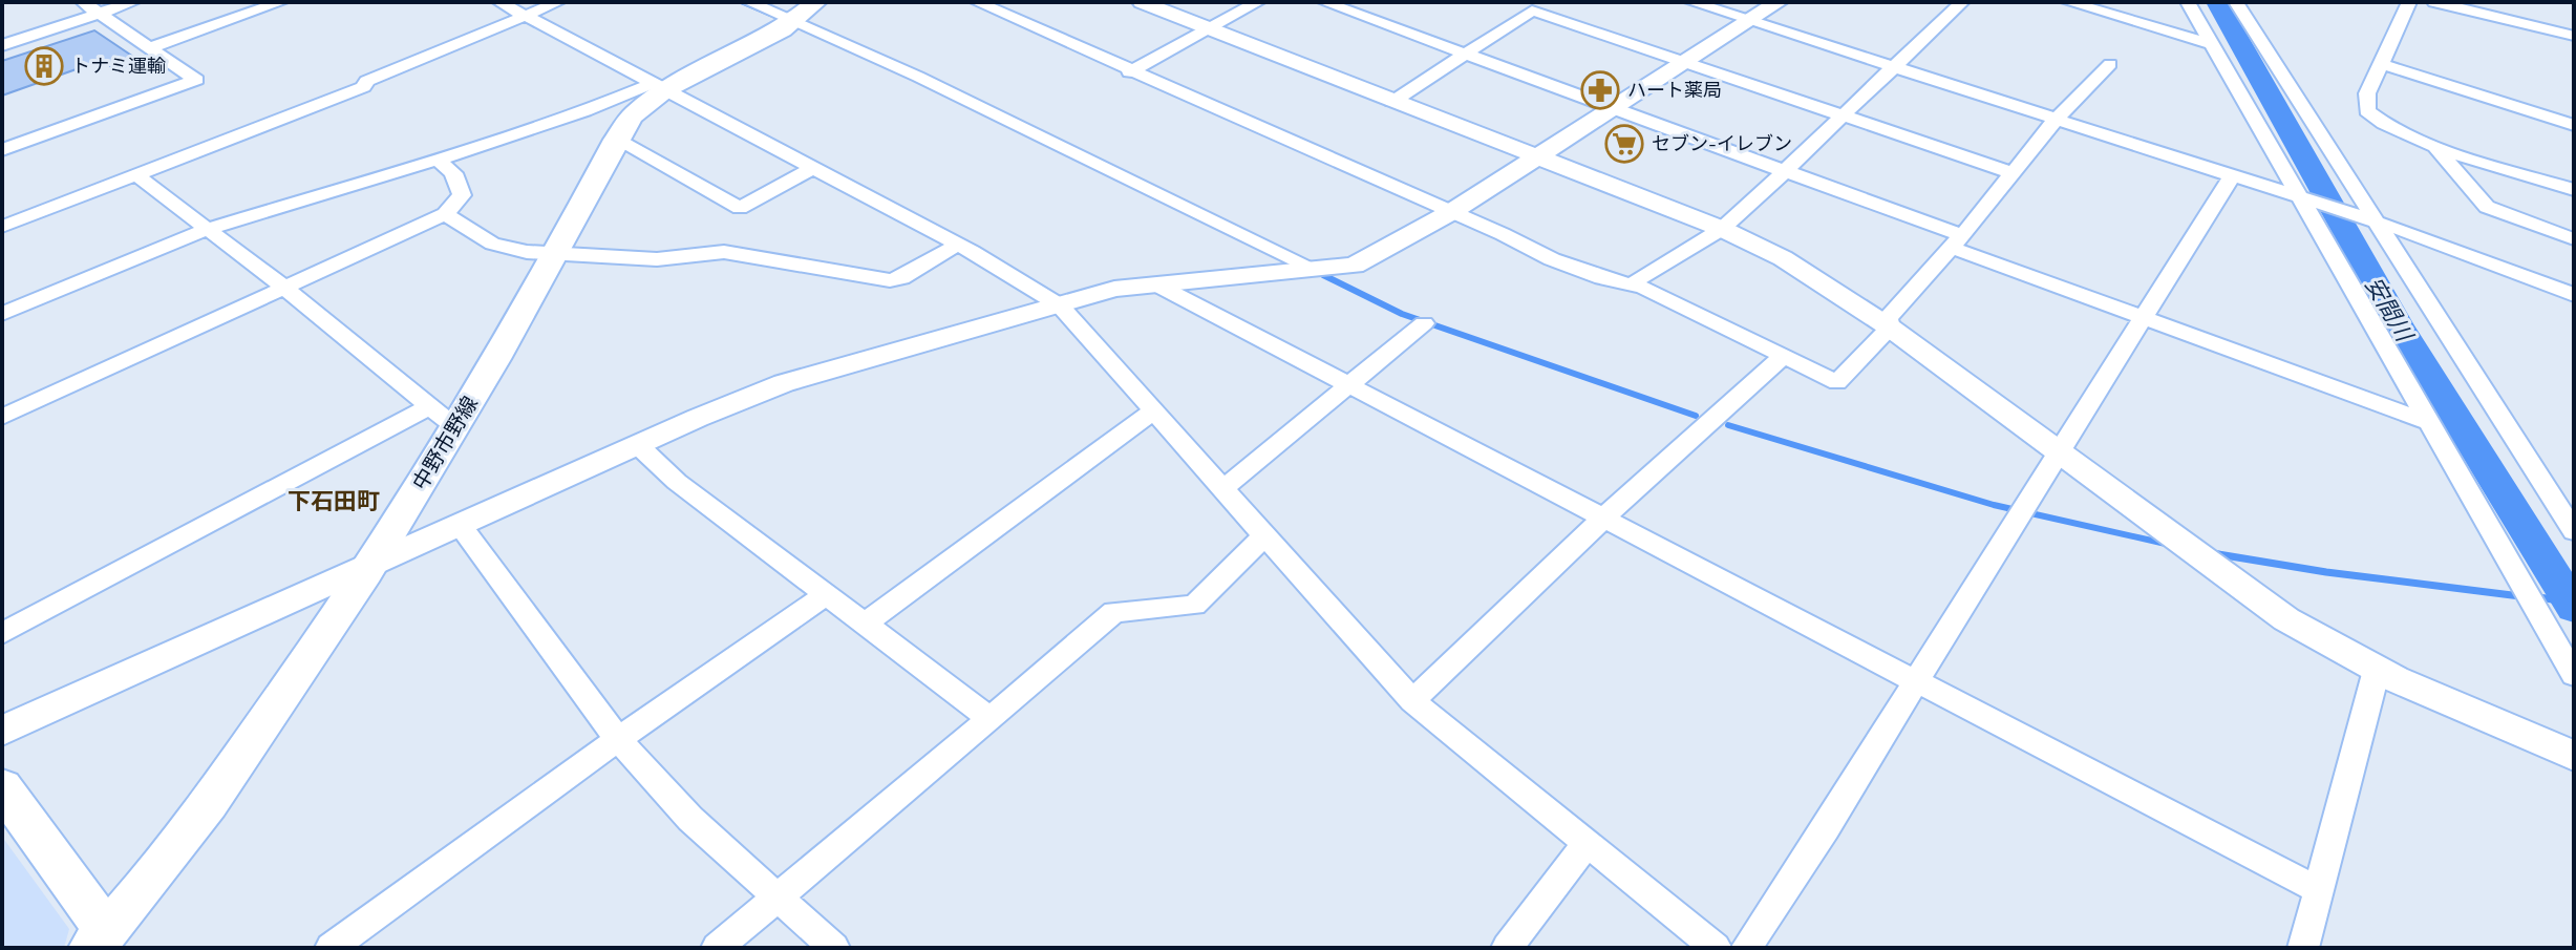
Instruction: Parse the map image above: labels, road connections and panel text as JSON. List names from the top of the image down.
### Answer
{
  "streets": {
    "main road": ["中野市野線"]
  },
  "districts": ["下石田町"],
  "water": ["安間川"],
  "places": {
    "building": ["トナミ運輸"],
    "pharmacy": ["ハート薬局"],
    "supermarket": ["セブン-イレブン"]
  }
}
